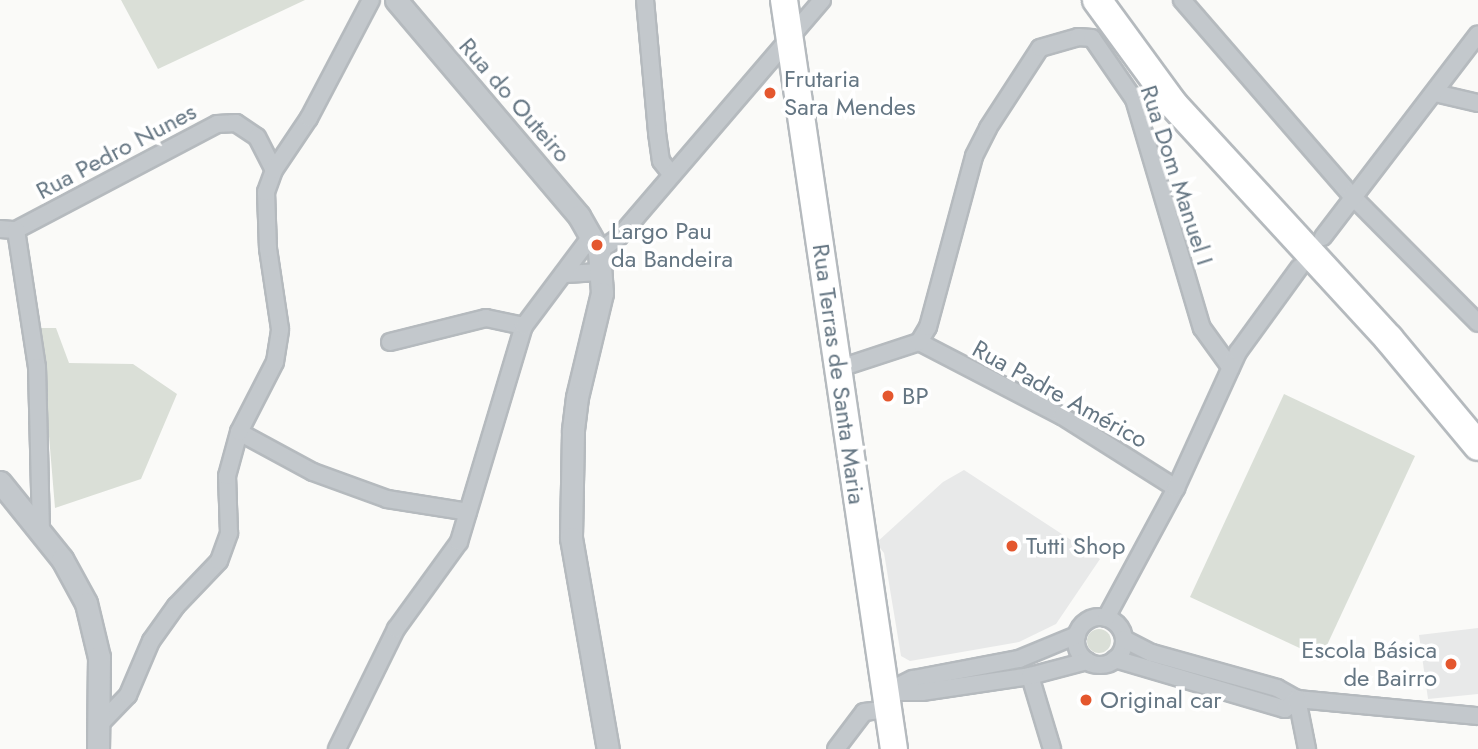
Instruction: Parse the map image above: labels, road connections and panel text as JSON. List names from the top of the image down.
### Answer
{
  "streets": {
    "main road": ["Rua Terras de Santa Maria"],
    "street": [
      "Rua do Outeiro",
      "Rua Pedro Nunes",
      "Rua Dom Manuel I",
      "Rua Padre Américo"
    ]
  },
  "crossings": [
    ["Rua Dom Manuel I", "Rua Padre Américo"]
  ],
  "places": [
    "Frutaria Sara Mendes",
    "Largo Pau da Bandeira",
    "BP",
    "Tutti Shop",
    "Escola Básica de Bairro",
    "Original car"
  ]
}
